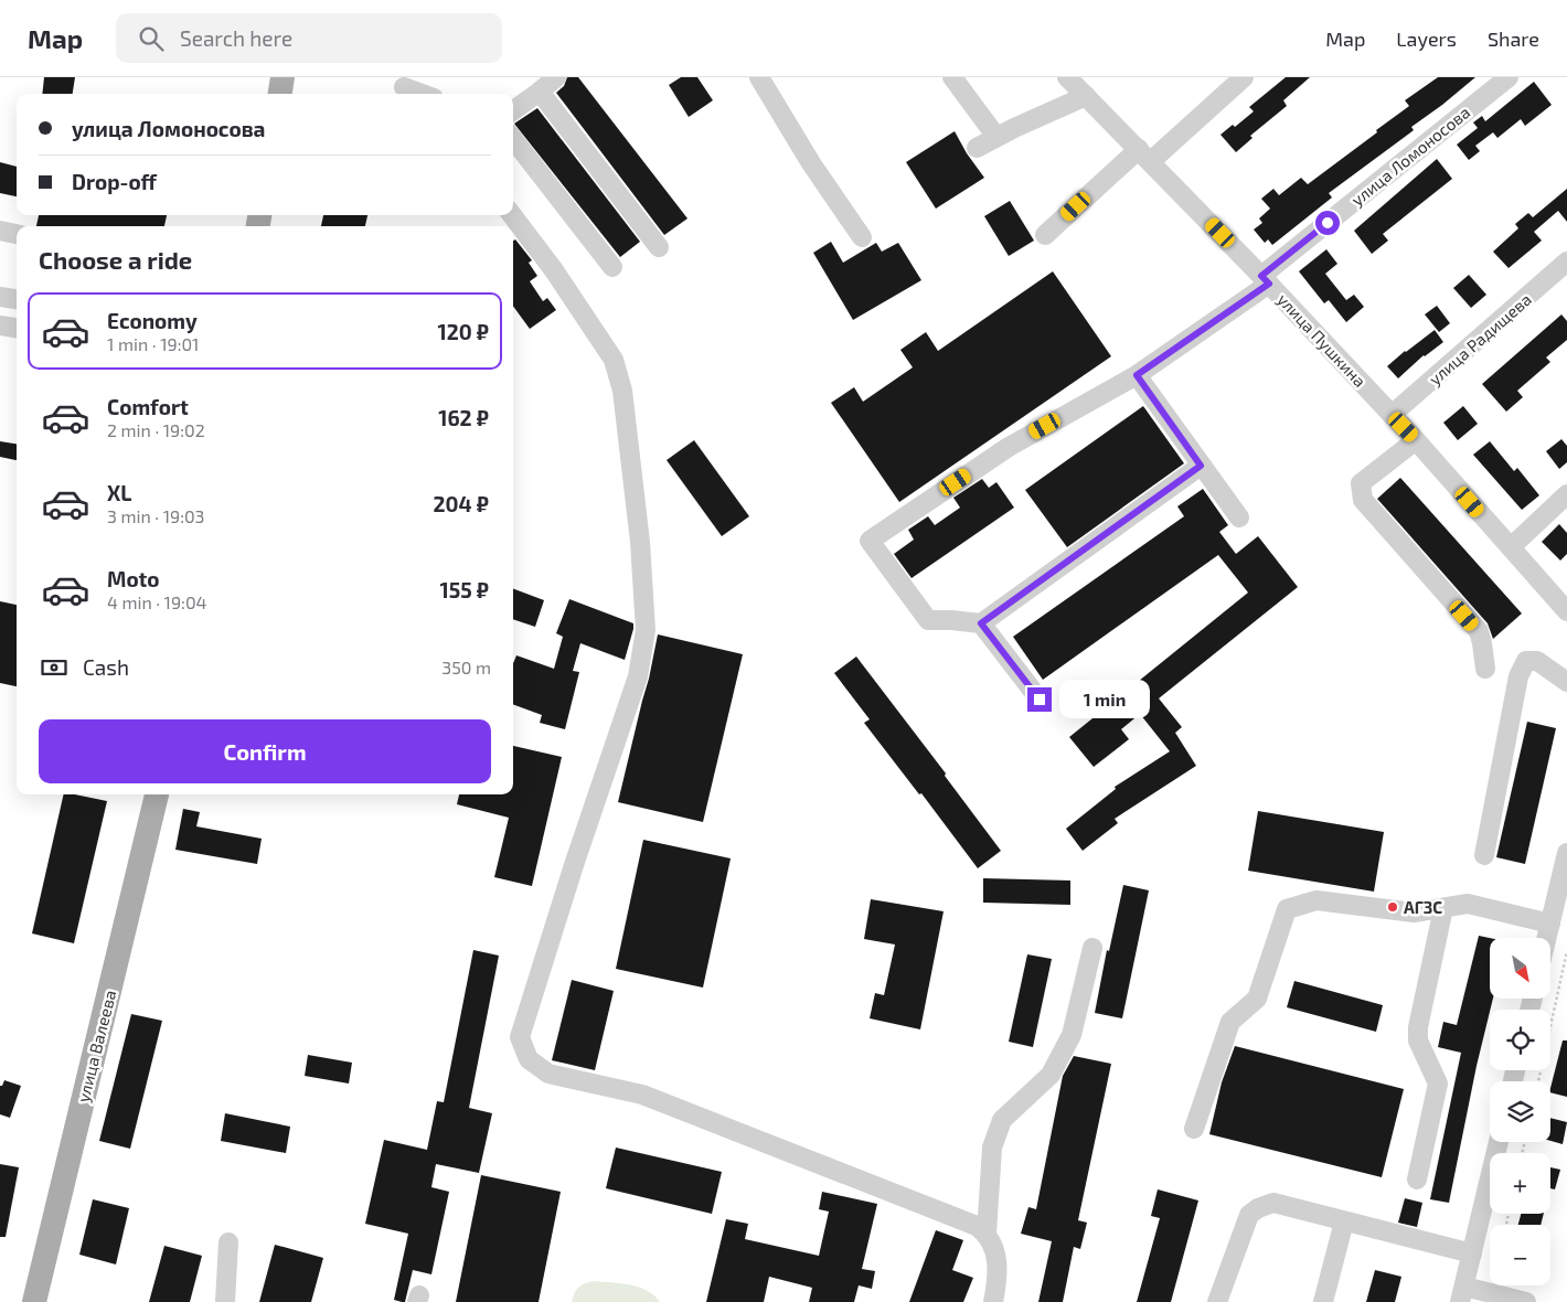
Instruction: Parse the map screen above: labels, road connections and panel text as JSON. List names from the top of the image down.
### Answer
{
  "streets": {
    "main road": ["улица Валеева"],
    "street": ["улица Ломоносова", "улица Радищева", "улица Пушкина"]
  },
  "crossings": [
    ["улица Ломоносова", "улица Пушкина"],
    ["улица Радищева", "улица Пушкина"]
  ],
  "places": ["АГЗС"],
  "north": "bottom right",
  "page": {
    "header": "Map",
    "search": "Search here",
    "nav": ["Map", "Layers", "Share"],
    "banner": ["улица Ломоносова", "Drop-off"],
    "heading": "Choose a ride",
    "list": [
      {
        "name": "Economy",
        "note": "1 min · 19:01",
        "value": "120 ₽"
      },
      {
        "name": "Comfort",
        "note": "2 min · 19:02",
        "value": "162 ₽"
      },
      {
        "name": "XL",
        "note": "3 min · 19:03",
        "value": "204 ₽"
      },
      {
        "name": "Moto",
        "note": "4 min · 19:04",
        "value": "155 ₽"
      }
    ],
    "pay": ["Cash", "350 m"],
    "bubble": "1 min",
    "buttons": "Confirm",
    "map_buttons": ["+", "−"]
  }
}
